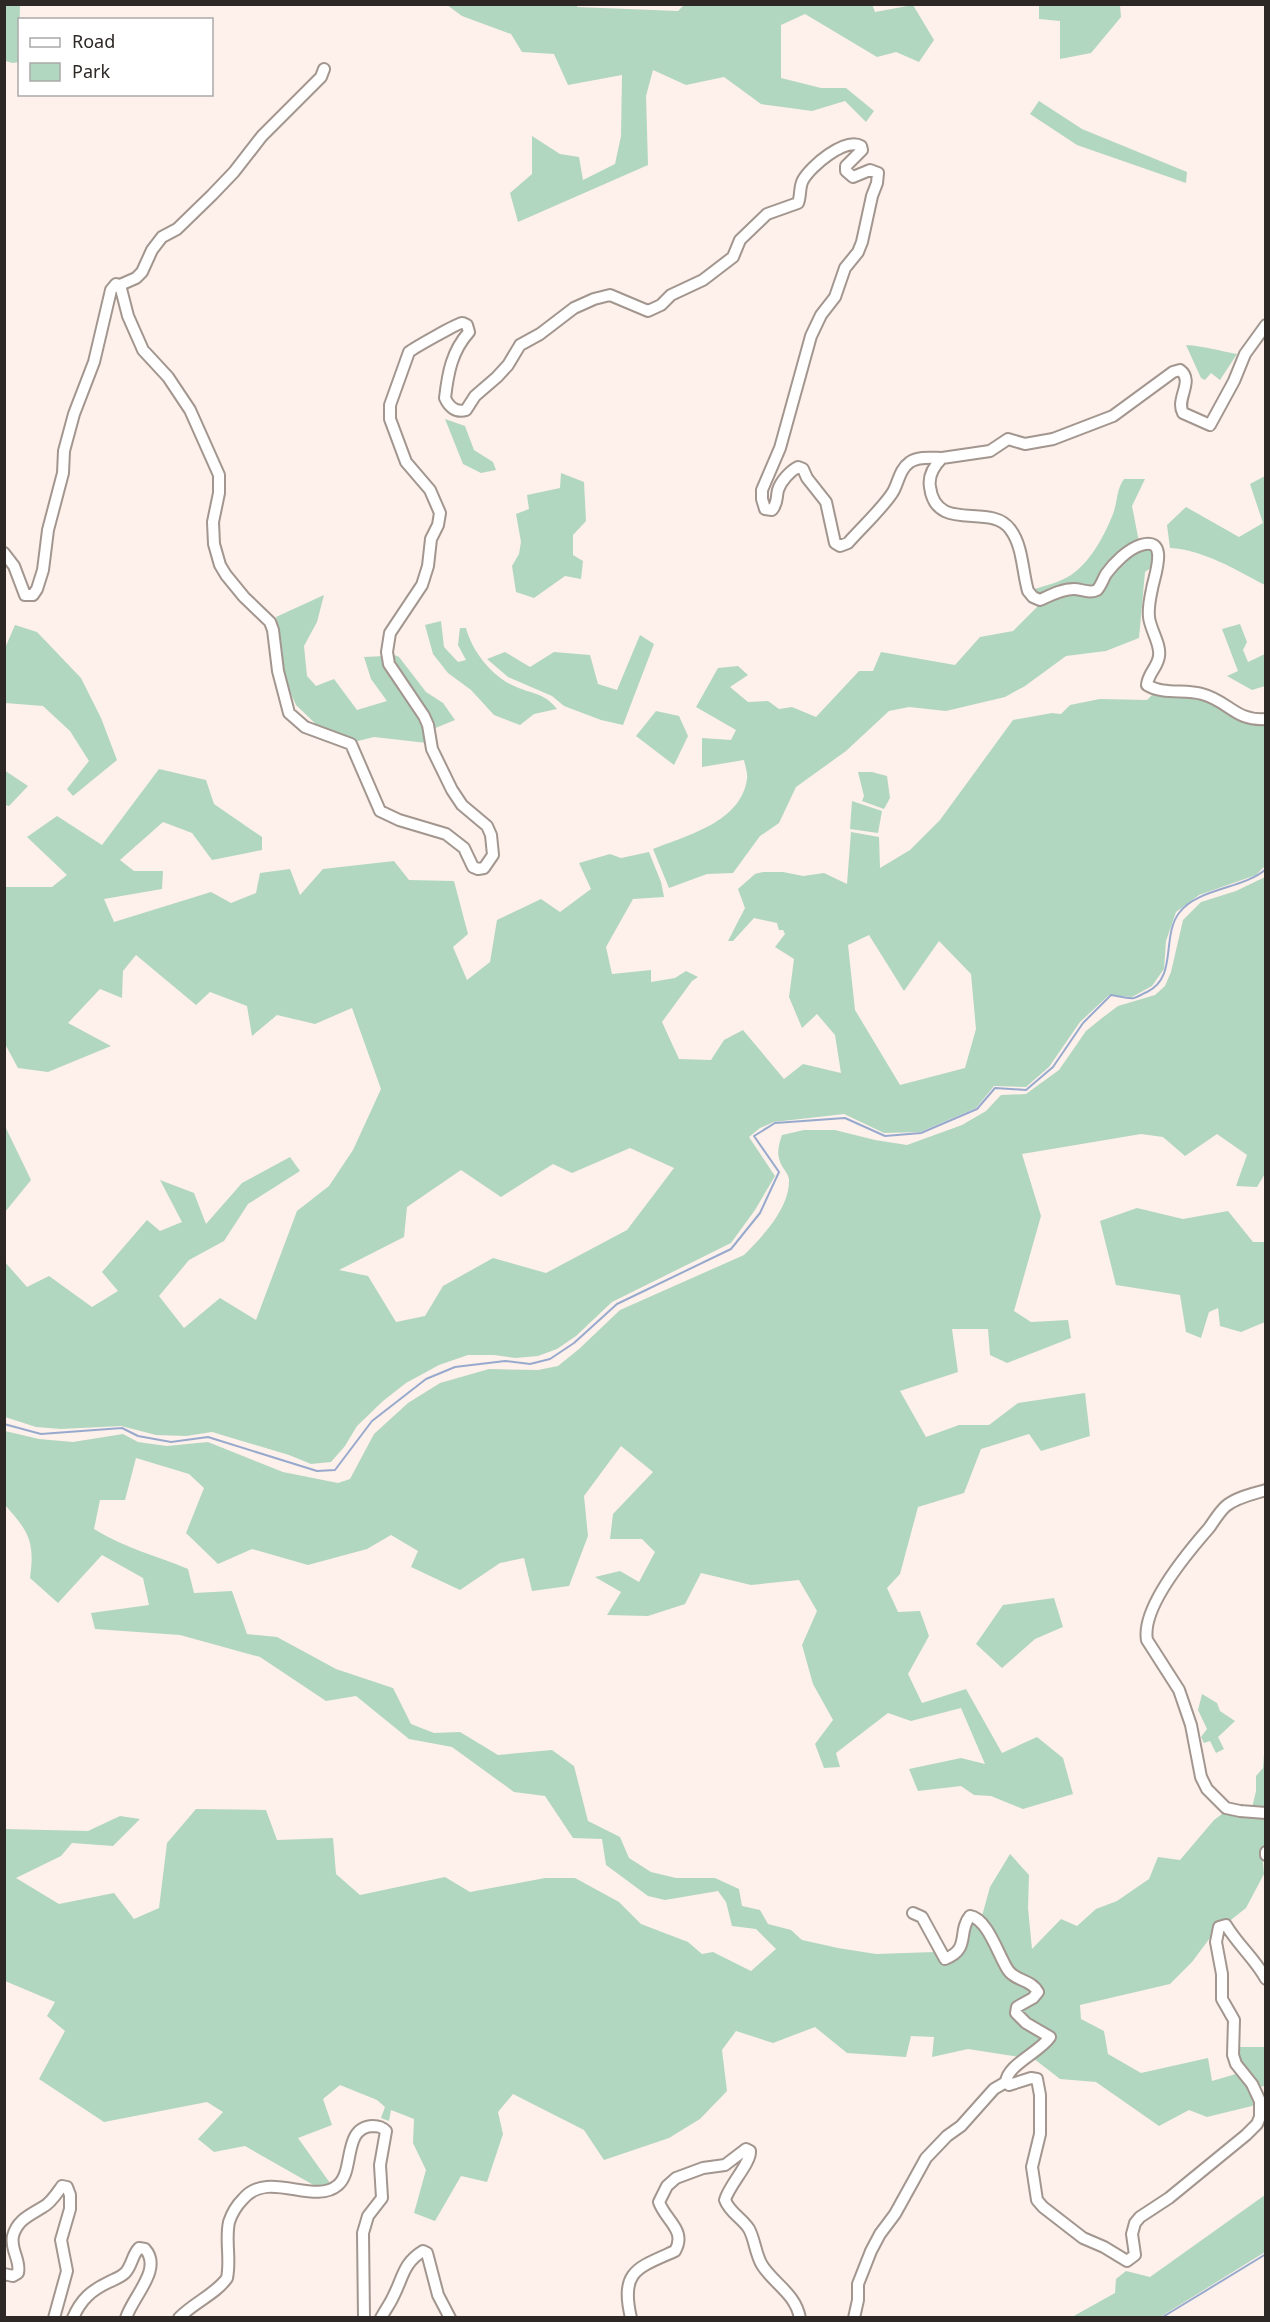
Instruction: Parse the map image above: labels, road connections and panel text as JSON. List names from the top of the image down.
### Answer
{
  "legend": ["Road", "Park"]
}
